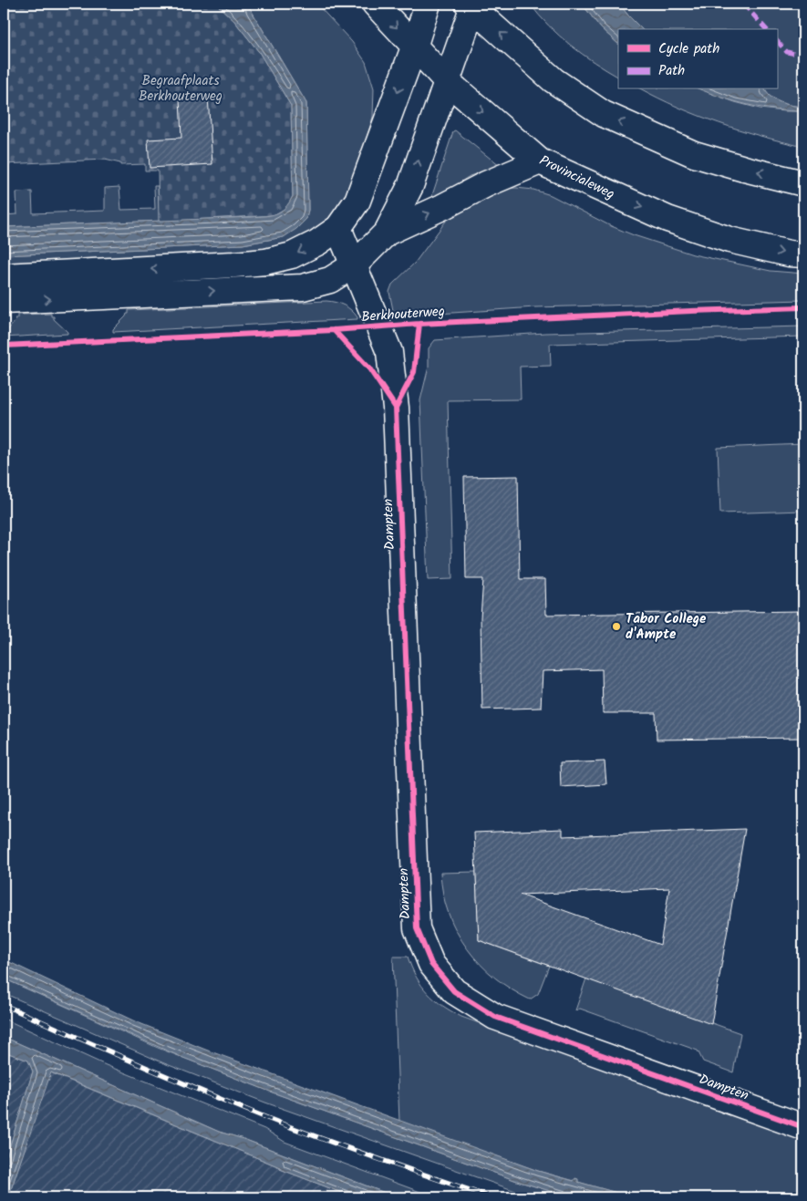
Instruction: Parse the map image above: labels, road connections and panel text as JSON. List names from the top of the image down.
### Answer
{
  "streets": {
    "main road": ["Provincialeweg", "Dampten"],
    "cycle path": ["Berkhouterweg"]
  },
  "parks": ["Begraafplaats Berkhouterweg"],
  "places": ["Tabor College d'Ampte"],
  "legend": ["Cycle path", "Path"]
}
